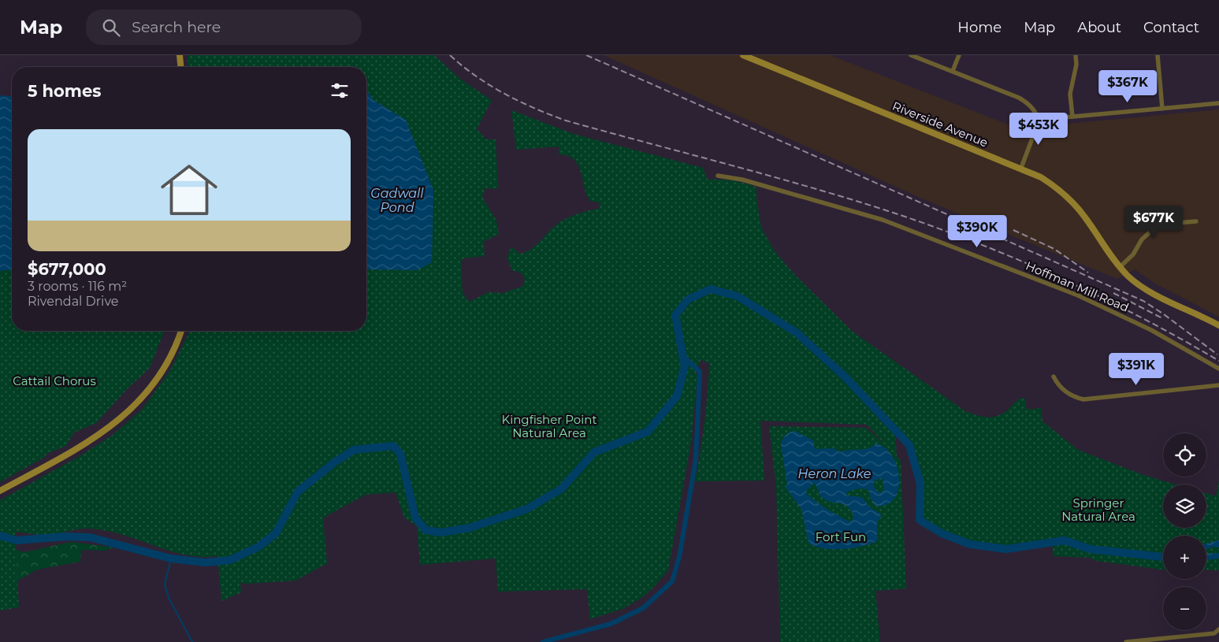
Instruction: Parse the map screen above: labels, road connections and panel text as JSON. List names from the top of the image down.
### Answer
{
  "streets": {
    "main road": ["Riverside Avenue"],
    "street": ["Hoffman Mill Road"]
  },
  "water": ["Gadwall Pond", "Heron Lake"],
  "parks": [
    "Cattail Chorus",
    "Kingfisher Point Natural Area",
    "Springer Natural Area",
    "Fort Fun"
  ],
  "page": {
    "header": "Map",
    "search": "Search here",
    "nav": [
      "Home",
      "Map",
      "About",
      "Contact"
    ],
    "heading": "5 homes",
    "price": [
      "$367K",
      "$453K",
      "$677K",
      "$390K",
      "$391K"
    ],
    "list": [
      {
        "name": "$677,000",
        "note": "3 rooms · 116 m² · Rivendal Drive"
      }
    ],
    "map_buttons": ["+", "−"]
  }
}
